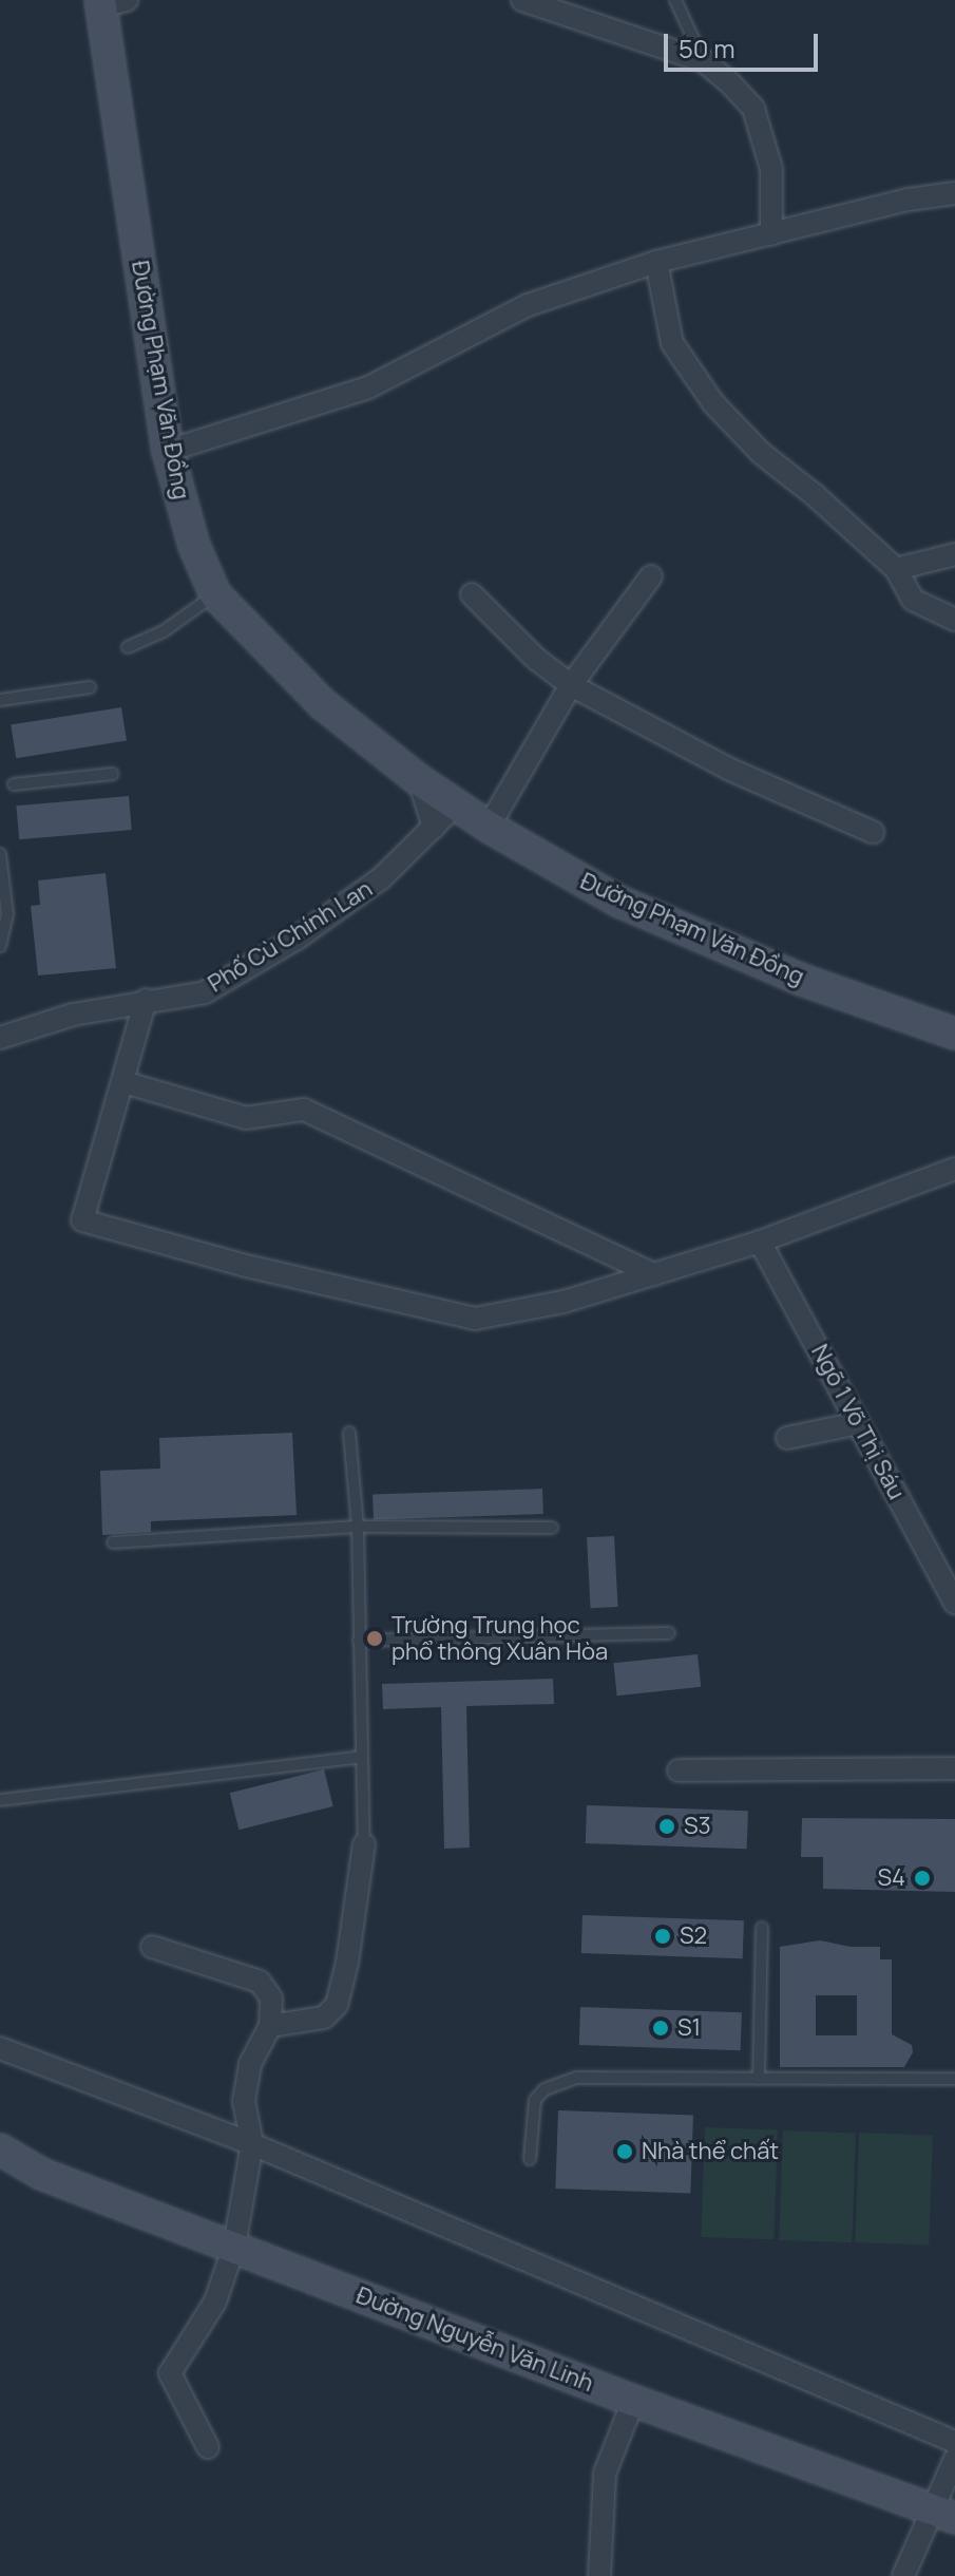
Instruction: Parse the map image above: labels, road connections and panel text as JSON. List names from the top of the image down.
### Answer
{
  "streets": {
    "street": [
      "Đường Phạm Văn Đồng",
      "Phố Cù Chính Lan",
      "Ngõ 1 Võ Thị Sáu",
      "Đường Nguyễn Văn Linh"
    ]
  },
  "crossings": [
    ["Đường Phạm Văn Đồng", "Phố Cù Chính Lan"]
  ],
  "places": [
    "Trường Trung học phổ thông Xuân Hòa",
    "S3",
    "S4",
    "S2",
    "S1",
    "Nhà thể chất"
  ],
  "scale_bar": "50 m"
}
